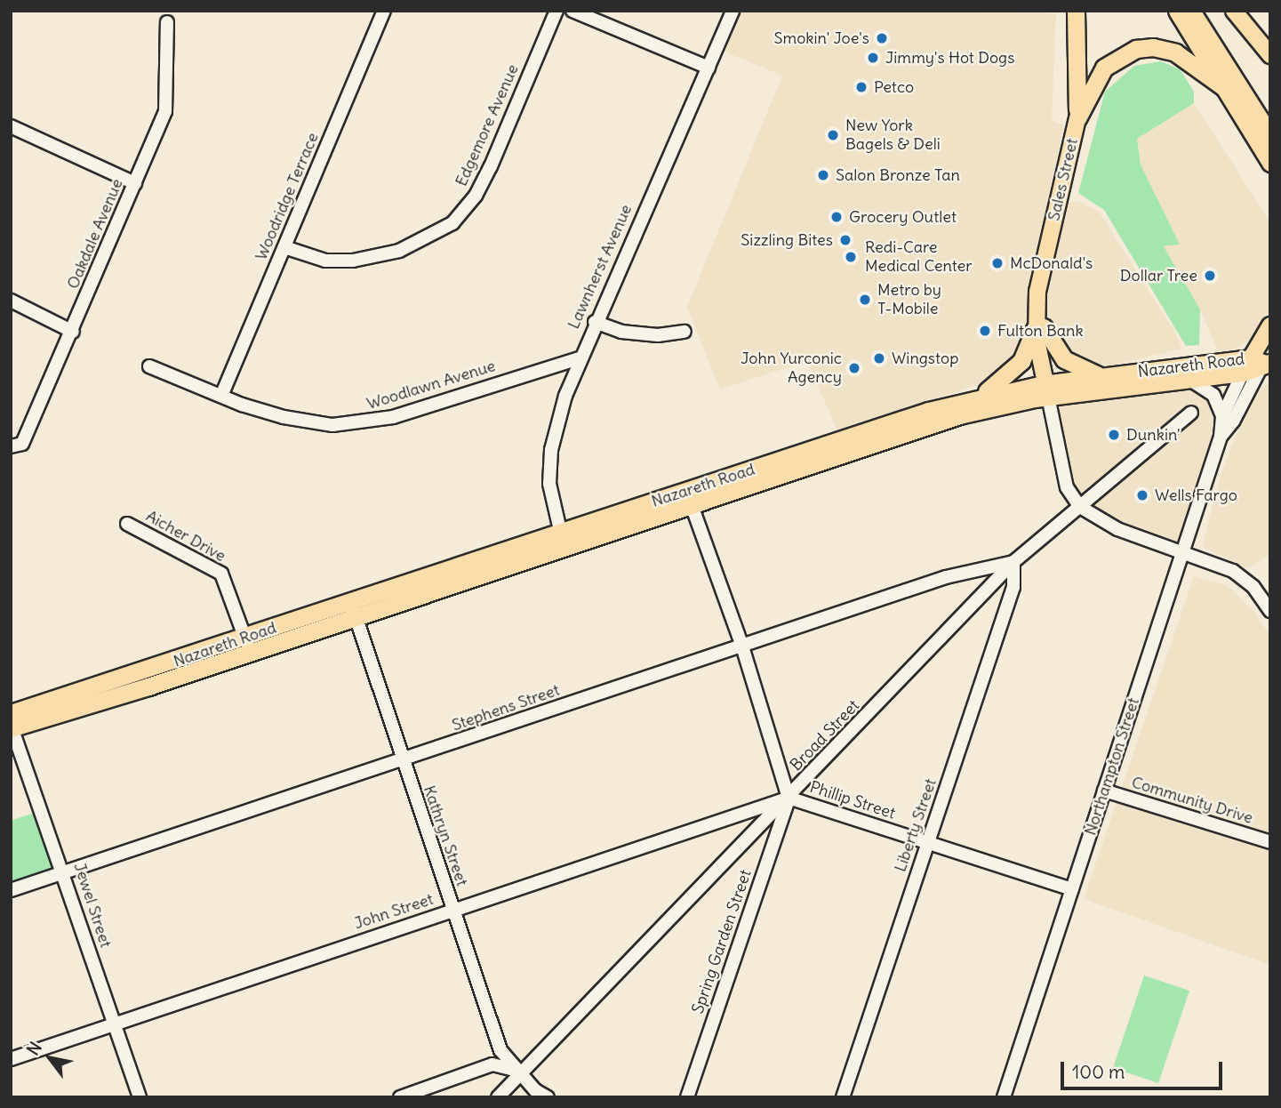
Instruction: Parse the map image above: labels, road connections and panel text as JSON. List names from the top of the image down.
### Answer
{
  "streets": {
    "highway": ["Nazareth Road"],
    "main road": ["Sales Street", "Northampton Street"],
    "street": [
      "Edgemore Avenue",
      "Woodridge Terrace",
      "Oakdale Avenue",
      "Lawnherst Avenue",
      "Woodlawn Avenue",
      "Aicher Drive",
      "Stephens Street",
      "Broad Street",
      "Phillip Street",
      "Community Drive",
      "Liberty Street",
      "Kathryn Street",
      "Jewel Street",
      "John Street",
      "Spring Garden Street"
    ]
  },
  "crossings": [
    ["Edgemore Avenue", "Woodridge Terrace"],
    ["Sales Street", "Nazareth Road"],
    ["Sales Street", "Broad Street"],
    ["Woodridge Terrace", "Woodlawn Avenue"],
    ["Lawnherst Avenue", "Nazareth Road"],
    ["Lawnherst Avenue", "Woodlawn Avenue"],
    ["Nazareth Road", "Aicher Drive"],
    ["Nazareth Road", "Northampton Street"],
    ["Nazareth Road", "Phillip Street"],
    ["Nazareth Road", "Kathryn Street"],
    ["Nazareth Road", "Jewel Street"],
    ["Stephens Street", "Broad Street"],
    ["Stephens Street", "Phillip Street"],
    ["Stephens Street", "Liberty Street"],
    ["Stephens Street", "Kathryn Street"],
    ["Stephens Street", "Jewel Street"],
    ["Broad Street", "Phillip Street"],
    ["Broad Street", "Liberty Street"],
    ["Broad Street", "Kathryn Street"],
    ["Broad Street", "John Street"],
    ["Broad Street", "Spring Garden Street"],
    ["Northampton Street", "Phillip Street"],
    ["Northampton Street", "Community Drive"],
    ["Phillip Street", "Liberty Street"],
    ["Phillip Street", "John Street"],
    ["Phillip Street", "Spring Garden Street"],
    ["Kathryn Street", "John Street"],
    ["Jewel Street", "John Street"],
    ["John Street", "Spring Garden Street"]
  ],
  "places": [
    "Smokin' Joe's",
    "Jimmy's Hot Dogs",
    "Petco",
    "New York Bagels & Deli",
    "Salon Bronze Tan",
    "Grocery Outlet",
    "Sizzling Bites",
    "Redi-Care Medical Center",
    "McDonald's",
    "Dollar Tree",
    "Metro by T-Mobile",
    "Fulton Bank",
    "Wingstop",
    "John Yurconic Agency",
    "Dunkin'",
    "Wells Fargo"
  ],
  "scale_bar": "100 m",
  "north": "top left"
}
